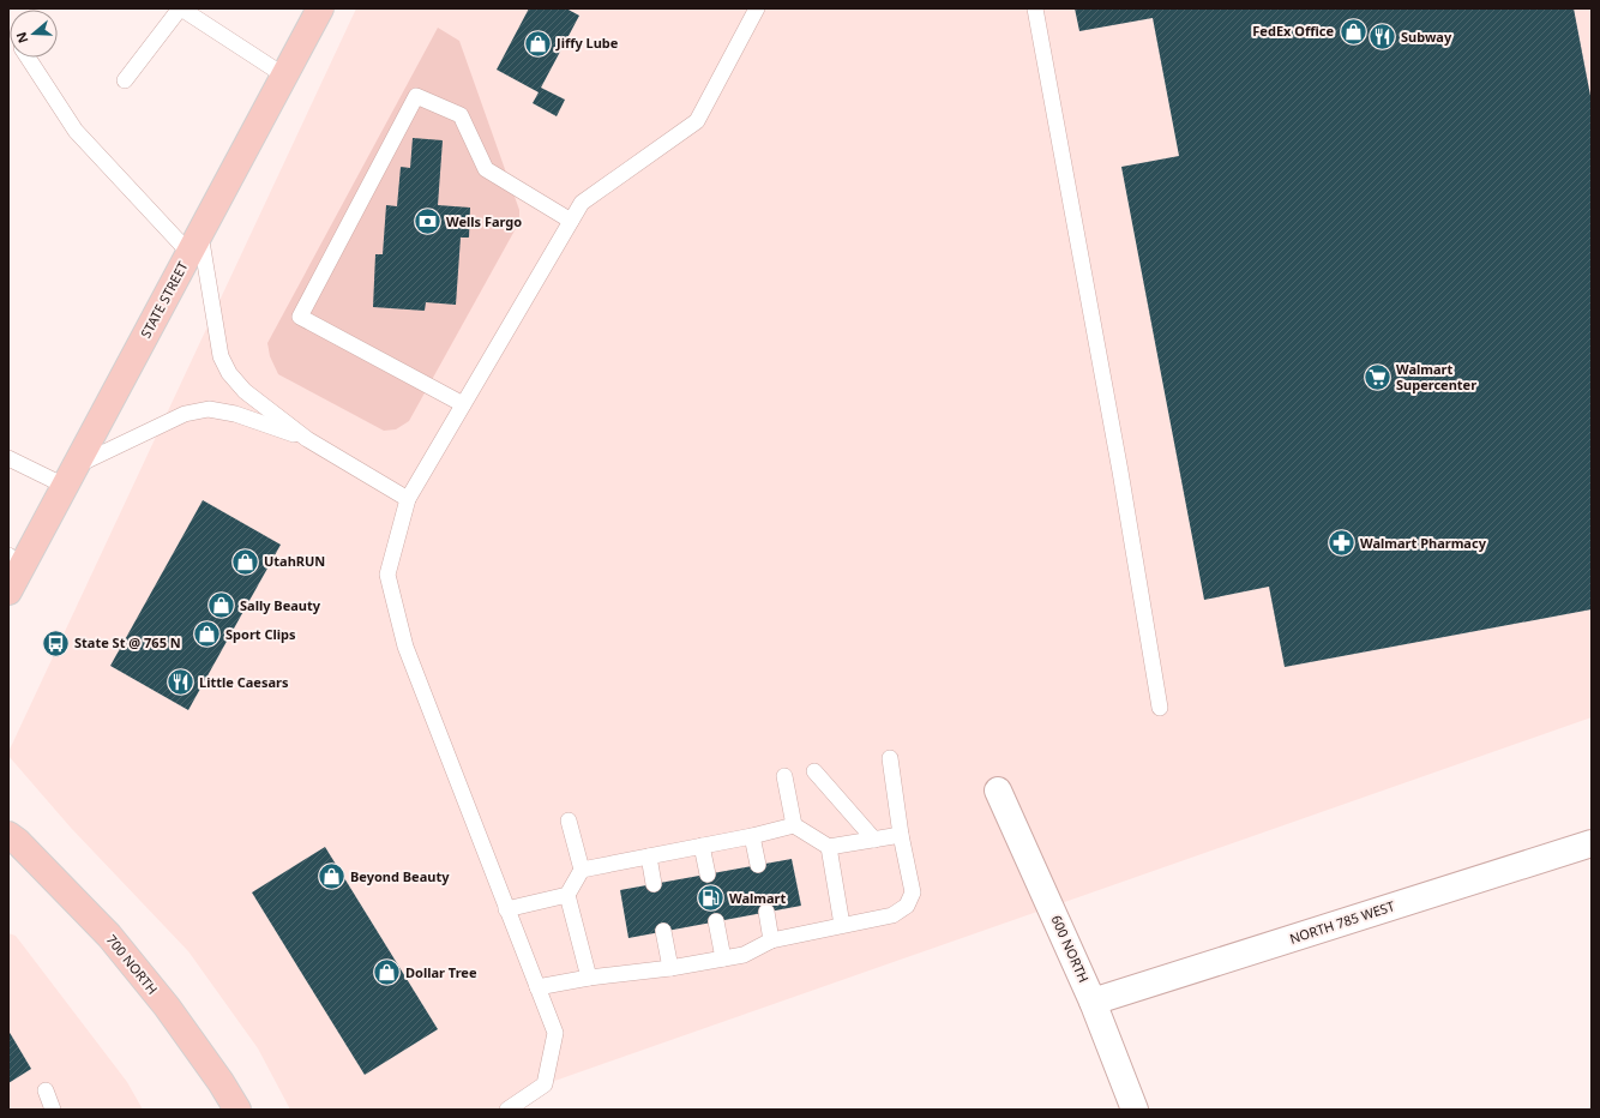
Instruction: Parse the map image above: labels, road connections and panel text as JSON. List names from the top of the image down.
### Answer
{
  "streets": {
    "main road": ["STATE STREET", "700 NORTH"],
    "street": ["NORTH 785 WEST", "600 NORTH"]
  },
  "crossings": [
    ["NORTH 785 WEST", "600 NORTH"]
  ],
  "places": {
    "shop": [
      "FedEx Office",
      "Jiffy Lube",
      "UtahRUN",
      "Sally Beauty",
      "Sport Clips",
      "Beyond Beauty",
      "Dollar Tree"
    ],
    "restaurant": ["Subway", "Little Caesars"],
    "bank": ["Wells Fargo"],
    "supermarket": ["Walmart Supercenter"],
    "pharmacy": ["Walmart Pharmacy"],
    "bus stop": ["State St @ 765 N"],
    "fuel station": ["Walmart"]
  },
  "north": "left"
}
